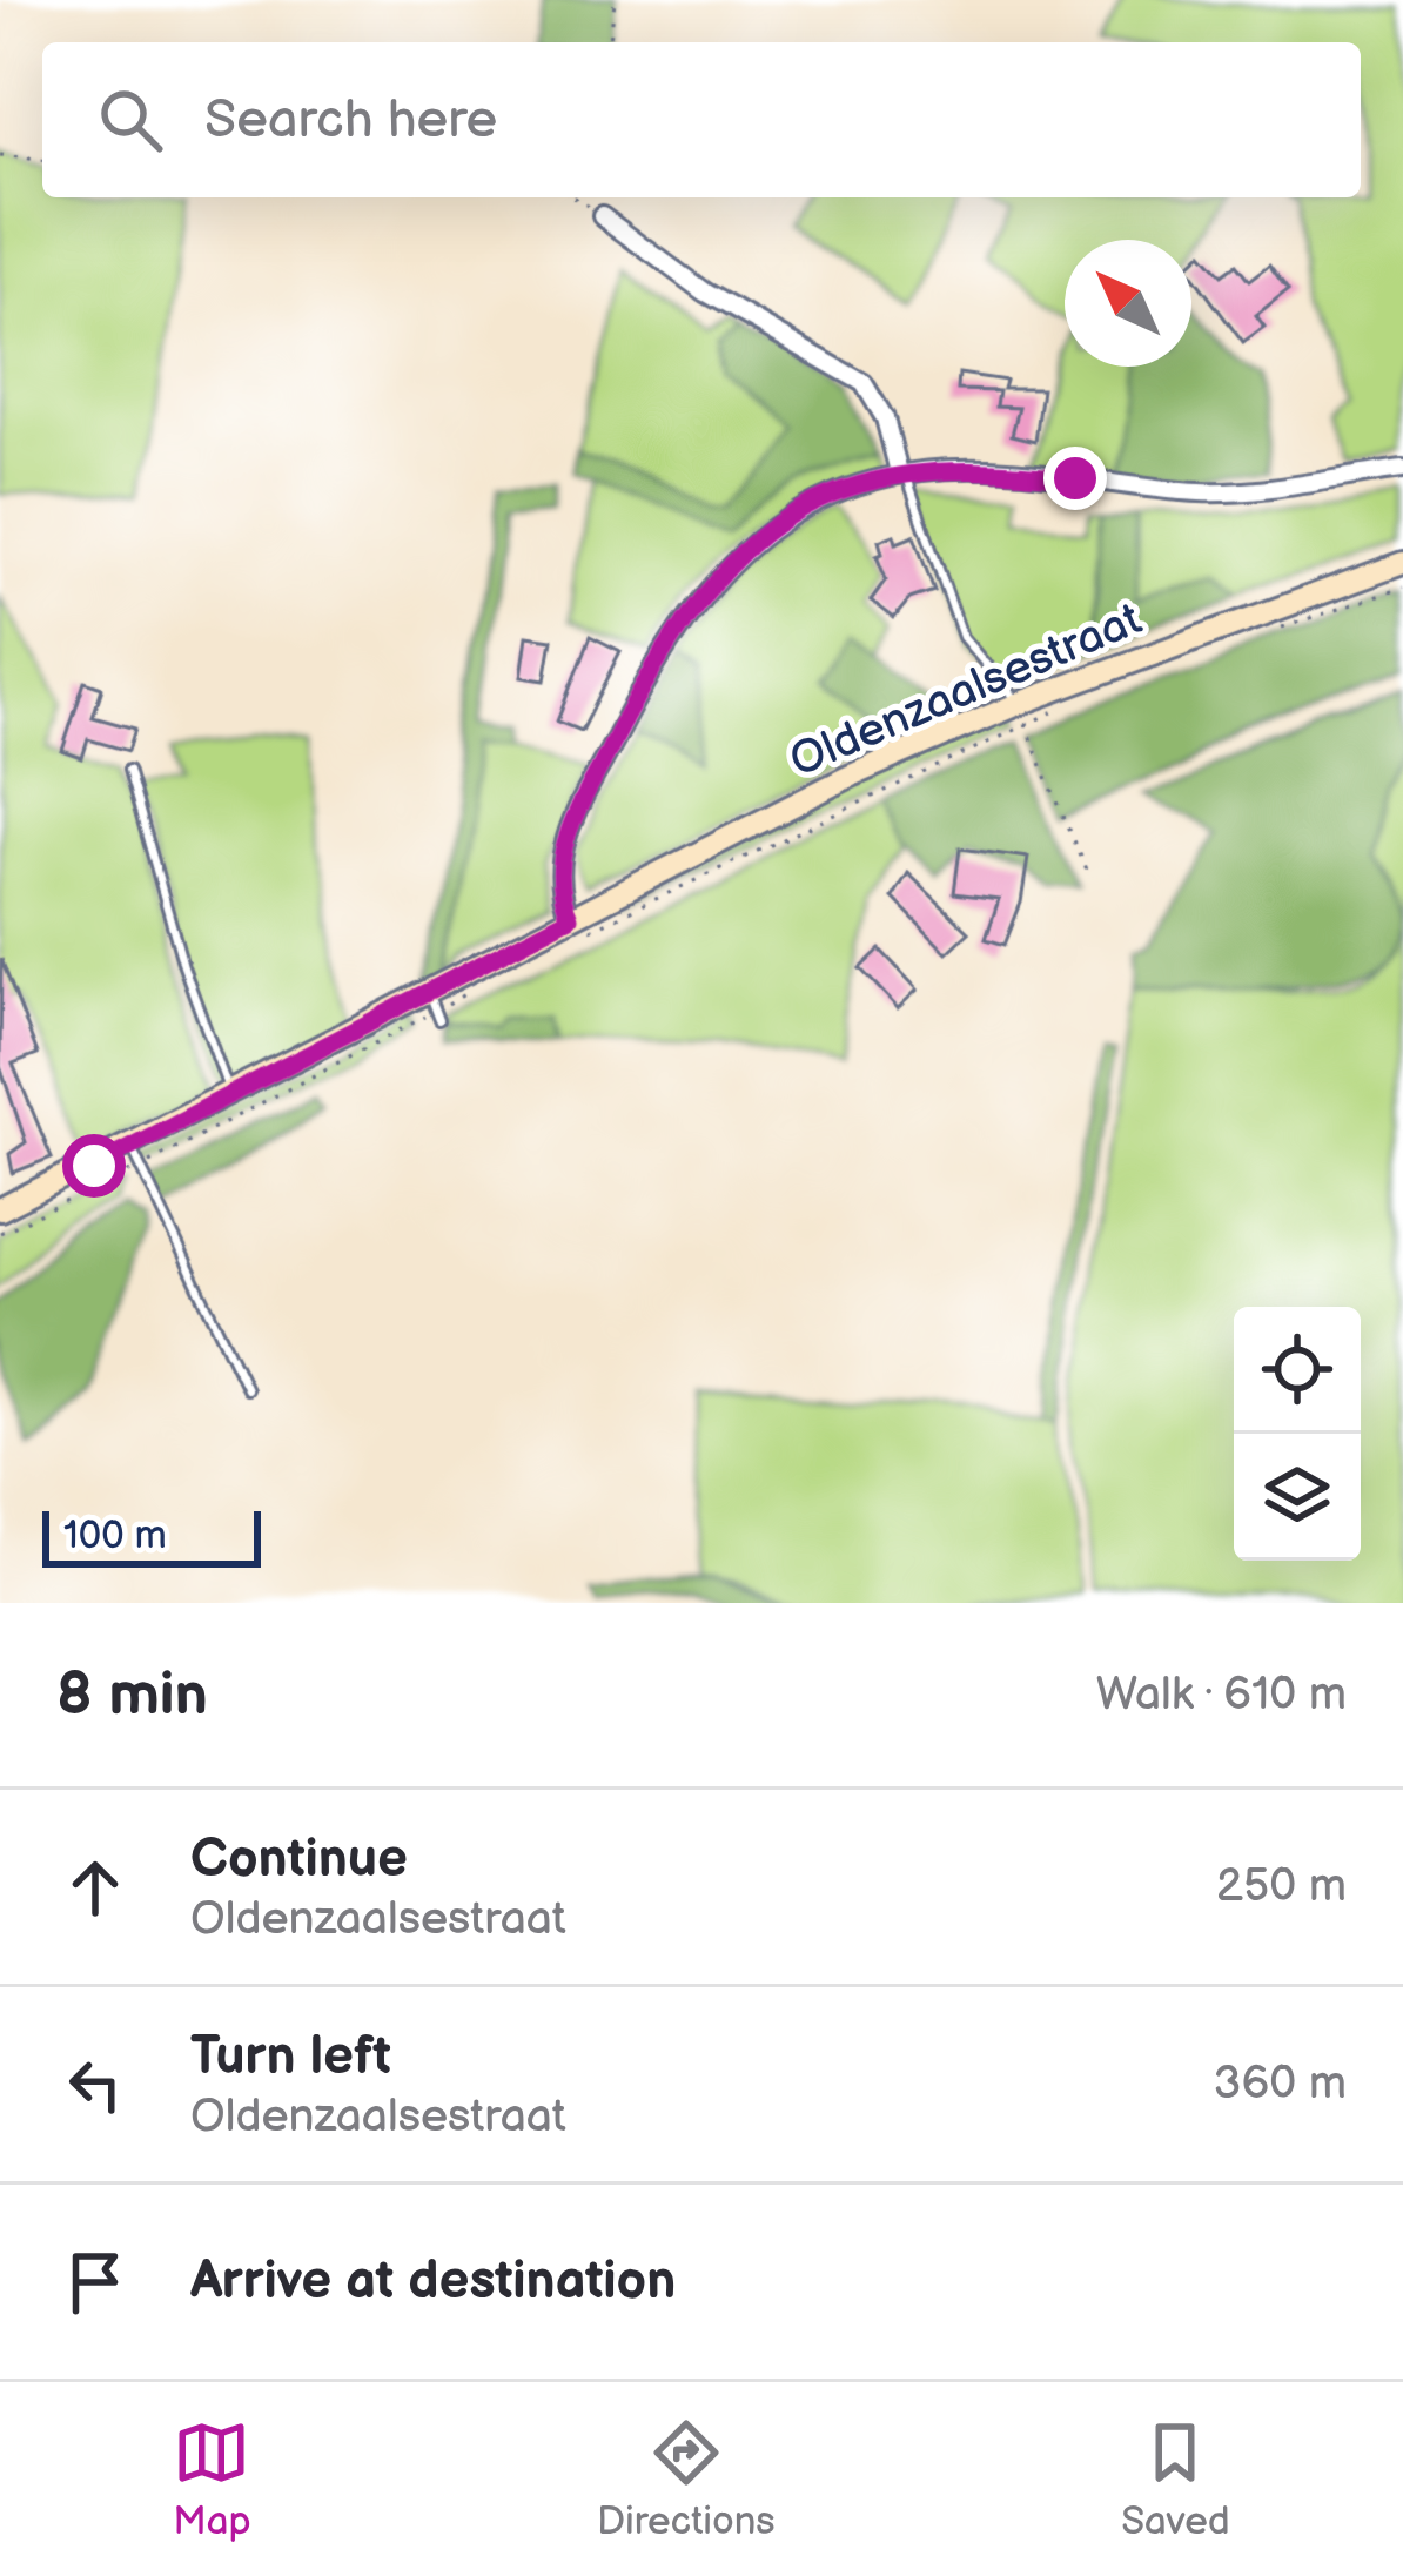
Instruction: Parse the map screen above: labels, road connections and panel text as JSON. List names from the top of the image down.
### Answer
{
  "streets": {
    "main road": ["Oldenzaalsestraat"]
  },
  "scale_bar": "100 m",
  "north": "top left",
  "page": {
    "search": "Search here",
    "scale": "100 m",
    "heading": ["8 min", "Walk · 610 m"],
    "list": [
      ["Continue", "Oldenzaalsestraat", "250 m"],
      ["Turn left", "Oldenzaalsestraat", "360 m"],
      "Arrive at destination"
    ],
    "nav": ["Map", "Directions", "Saved"]
  }
}
